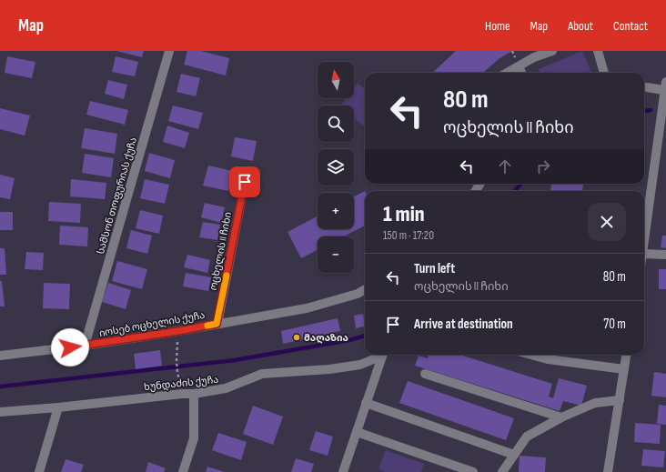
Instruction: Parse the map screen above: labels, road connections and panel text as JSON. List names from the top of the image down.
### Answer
{
  "streets": {
    "street": [
      "სამსონ თოფურიას ქუჩა",
      "ოცხელის II ჩიხი",
      "იოსებ ოცხელის ქუჩა",
      "ხუნდაძის ქუჩა"
    ]
  },
  "crossings": [
    ["სამსონ თოფურიას ქუჩა", "იოსებ ოცხელის ქუჩა"],
    ["ოცხელის II ჩიხი", "იოსებ ოცხელის ქუჩა"]
  ],
  "places": ["მაღაზია"],
  "north": "top",
  "page": {
    "header": "Map",
    "nav": [
      "Home",
      "Map",
      "About",
      "Contact"
    ],
    "map_buttons": ["+", "−"],
    "turn": ["80 m", "ოცხელის II ჩიხი"],
    "heading": ["1 min", "150 m · 17:20"],
    "list": [
      {
        "name": "Turn left",
        "note": "ოცხელის II ჩიხი",
        "value": "80 m"
      },
      {
        "name": "Arrive at destination",
        "value": "70 m"
      }
    ]
  }
}
